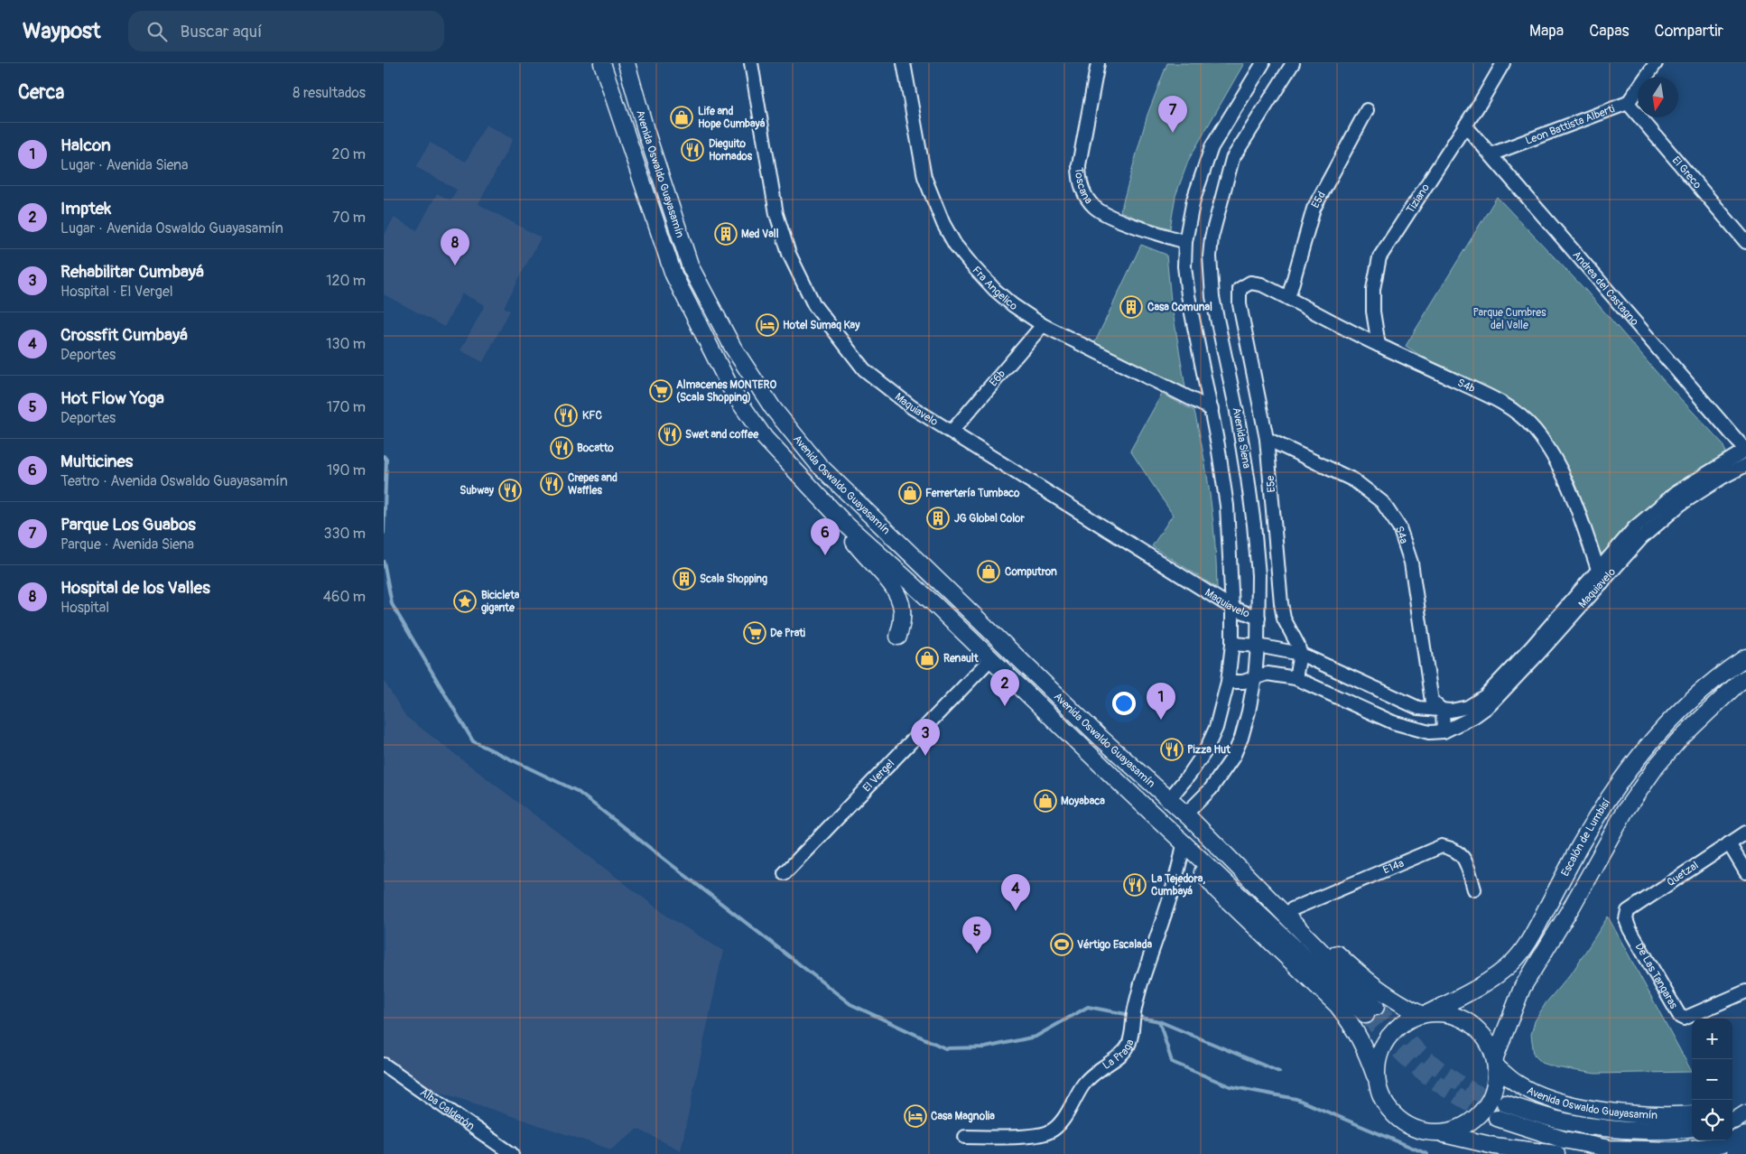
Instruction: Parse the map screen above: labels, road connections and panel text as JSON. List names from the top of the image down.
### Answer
{
  "streets": {
    "main road": ["Avenida Oswaldo Guayasamín", "Escalón de Lumbisí"],
    "street": [
      "Leon Battista Alberti",
      "El Greco",
      "Toscana",
      "Tiziano",
      "E5d",
      "Fra Angelico",
      "Andrea del Castagno",
      "E6b",
      "S4b",
      "Maquiavelo",
      "Avenida Siena",
      "E5e",
      "S4a",
      "El Vergel",
      "E14a",
      "Quetzal",
      "De Las Tangaras",
      "La Praga",
      "Alba Calderón"
    ]
  },
  "crossings": [
    ["Leon Battista Alberti", "El Greco"],
    ["Leon Battista Alberti", "Andrea del Castagno"],
    ["Avenida Oswaldo Guayasamín", "Avenida Siena"],
    ["Avenida Oswaldo Guayasamín", "El Vergel"],
    ["Avenida Oswaldo Guayasamín", "Escalón de Lumbisí"],
    ["Avenida Oswaldo Guayasamín", "E14a"],
    ["Avenida Oswaldo Guayasamín", "La Praga"],
    ["Tiziano", "Andrea del Castagno"],
    ["Tiziano", "S4b"],
    ["E5d", "S4b"],
    ["Fra Angelico", "E6b"],
    ["Andrea del Castagno", "Maquiavelo"],
    ["E6b", "Maquiavelo"],
    ["S4b", "Maquiavelo"],
    ["S4b", "E5e"],
    ["Maquiavelo", "Avenida Siena"],
    ["Maquiavelo", "S4a"],
    ["E5e", "S4a"],
    ["Quetzal", "De Las Tangaras"]
  ],
  "parks": ["Parque Cumbres del Valle"],
  "places": {
    "shop": [
      "Life and Hope Cumbayá",
      "Ferrertería Tumbaco",
      "Computron",
      "Renault",
      "Moyabaca"
    ],
    "restaurant": [
      "Dieguito Hornados",
      "KFC",
      "Swet and coffee",
      "Bocatto",
      "Crepes and Waffles",
      "Subway",
      "Pizza Hut",
      "La Tejedora, Cumbayá"
    ],
    "building": [
      "Med Vall",
      "Casa Comunal",
      "JG Global Color",
      "Scala Shopping"
    ],
    "hotel": ["Hotel Sumaq Kay", "Casa Magnolia"],
    "supermarket": ["Almacenes MONTERO (Scala Shopping)", "De Prati"],
    "place": ["Bicicleta gigante"],
    "sports": ["Vértigo Escalada"]
  },
  "north": "bottom",
  "page": {
    "header": "Waypost",
    "search": "Buscar aquí",
    "nav": ["Mapa", "Capas", "Compartir"],
    "heading": ["Cerca", "8 resultados"],
    "pins": [
      "7",
      "8",
      "6",
      "2",
      "1",
      "3",
      "4",
      "5"
    ],
    "list": [
      {
        "mark": "1",
        "name": "Halcon",
        "note": "Lugar · Avenida Siena",
        "value": "20 m"
      },
      {
        "mark": "2",
        "name": "Imptek",
        "note": "Lugar · Avenida Oswaldo Guayasamín",
        "value": "70 m"
      },
      {
        "mark": "3",
        "name": "Rehabilitar Cumbayá",
        "note": "Hospital · El Vergel",
        "value": "120 m"
      },
      {
        "mark": "4",
        "name": "Crossfit Cumbayá",
        "note": "Deportes",
        "value": "130 m"
      },
      {
        "mark": "5",
        "name": "Hot Flow Yoga",
        "note": "Deportes",
        "value": "170 m"
      },
      {
        "mark": "6",
        "name": "Multicines",
        "note": "Teatro · Avenida Oswaldo Guayasamín",
        "value": "190 m"
      },
      {
        "mark": "7",
        "name": "Parque Los Guabos",
        "note": "Parque · Avenida Siena",
        "value": "330 m"
      },
      {
        "mark": "8",
        "name": "Hospital de los Valles",
        "note": "Hospital",
        "value": "460 m"
      }
    ],
    "map_buttons": ["+", "−"]
  }
}
